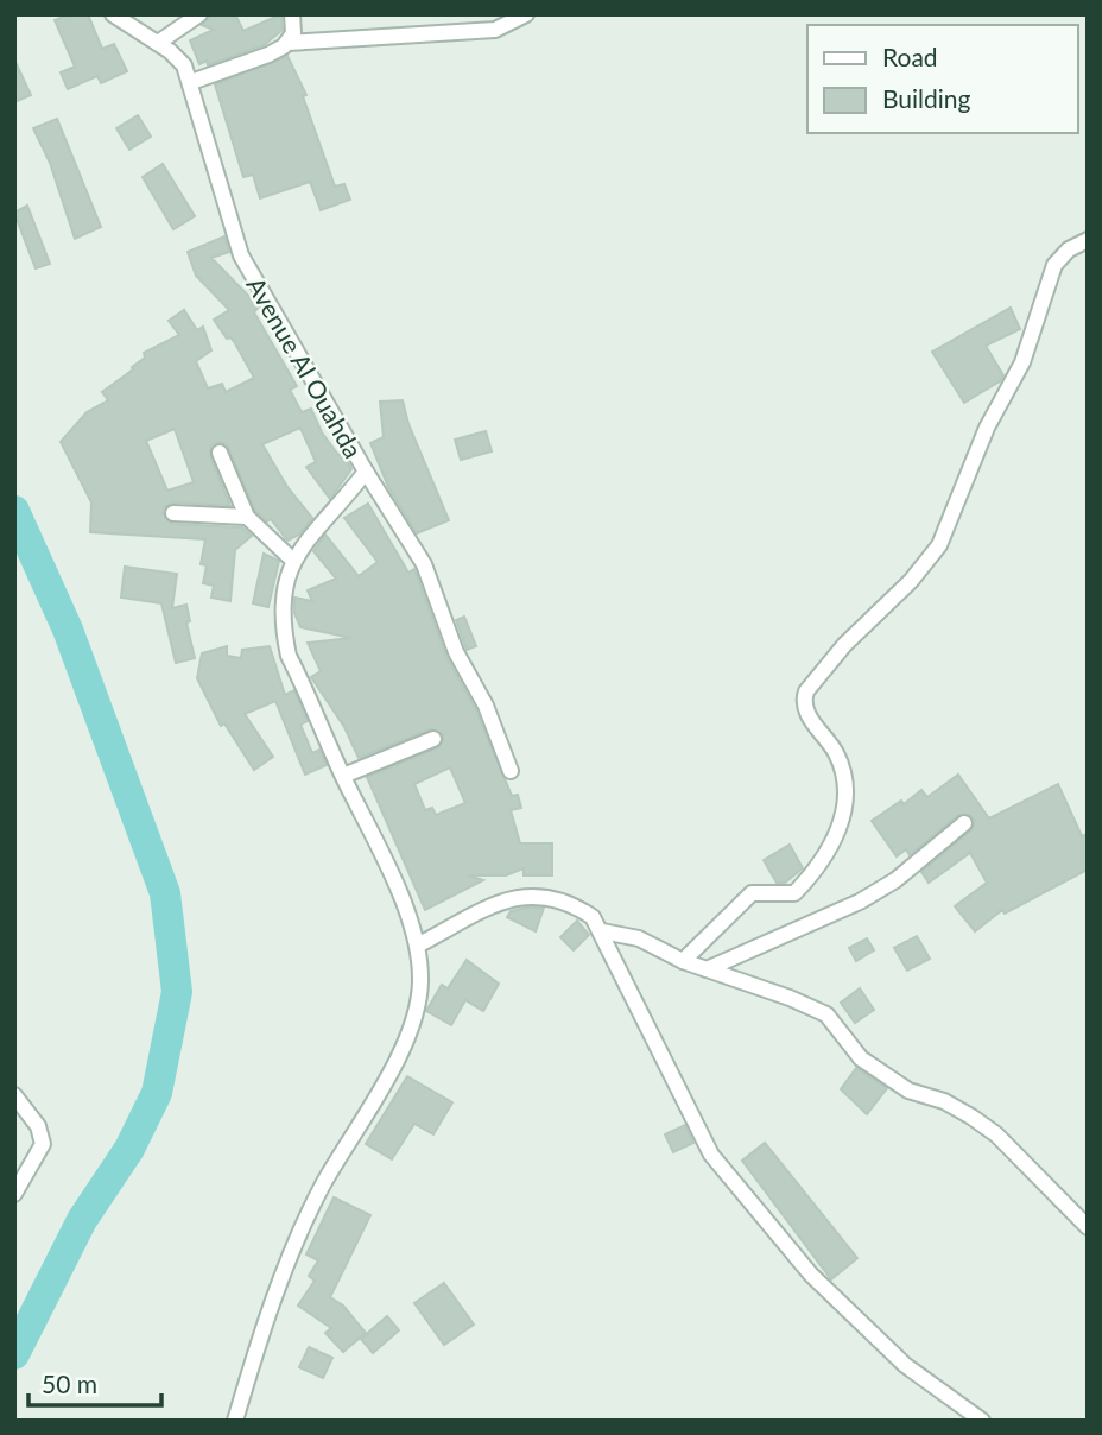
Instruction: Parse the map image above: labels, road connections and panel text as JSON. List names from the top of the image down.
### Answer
{
  "streets": {
    "street": ["Avenue Al Ouahda"]
  },
  "legend": ["Road", "Building"],
  "scale_bar": "50 m"
}
